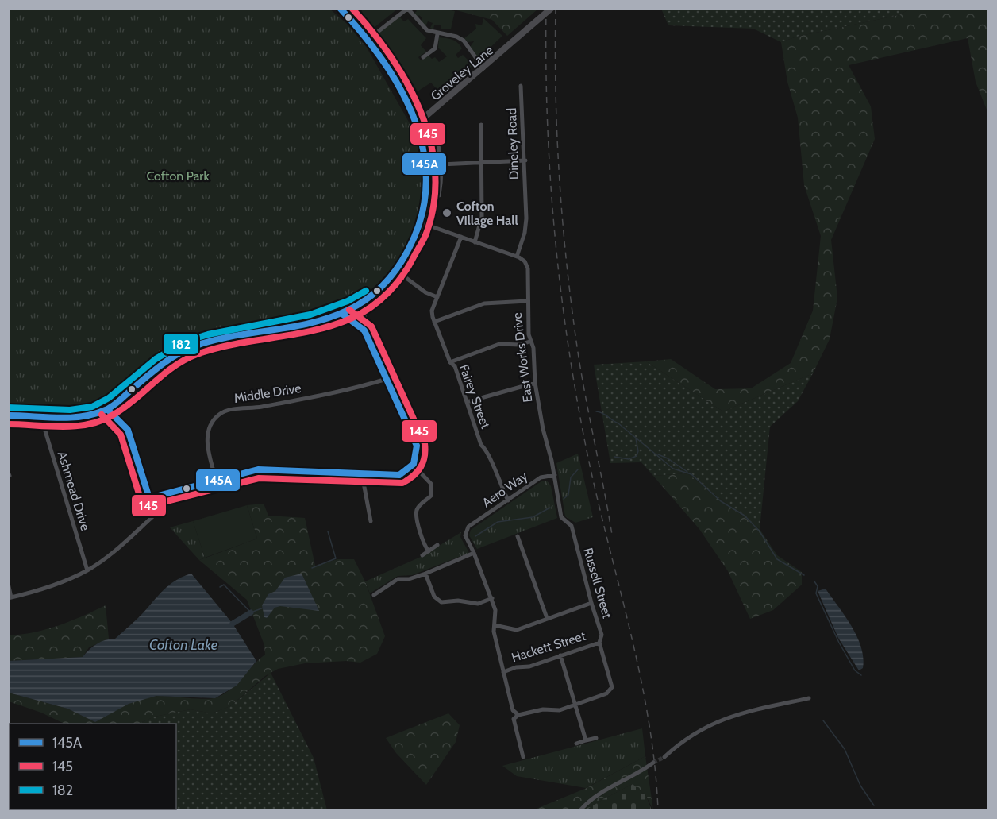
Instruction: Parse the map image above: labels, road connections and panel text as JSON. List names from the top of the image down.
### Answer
{
  "streets": {
    "main road": ["Groveley Lane"],
    "street": [
      "Dineley Road",
      "East Works Drive",
      "Middle Drive",
      "Fairey Street",
      "Aero Way",
      "Ashmead Drive",
      "Russell Street",
      "Hackett Street"
    ]
  },
  "crossings": [
    ["Dineley Road", "East Works Drive"],
    ["East Works Drive", "Aero Way"],
    ["East Works Drive", "Russell Street"],
    ["Fairey Street", "Aero Way"],
    ["Aero Way", "Russell Street"],
    ["Russell Street", "Hackett Street"]
  ],
  "water": ["Cofton Lake"],
  "parks": ["Cofton Park"],
  "places": ["Cofton Village Hall"],
  "lines": ["transit line 145A", "transit line 145", "transit line 182"],
  "legend": ["145A", "145", "182"]
}
